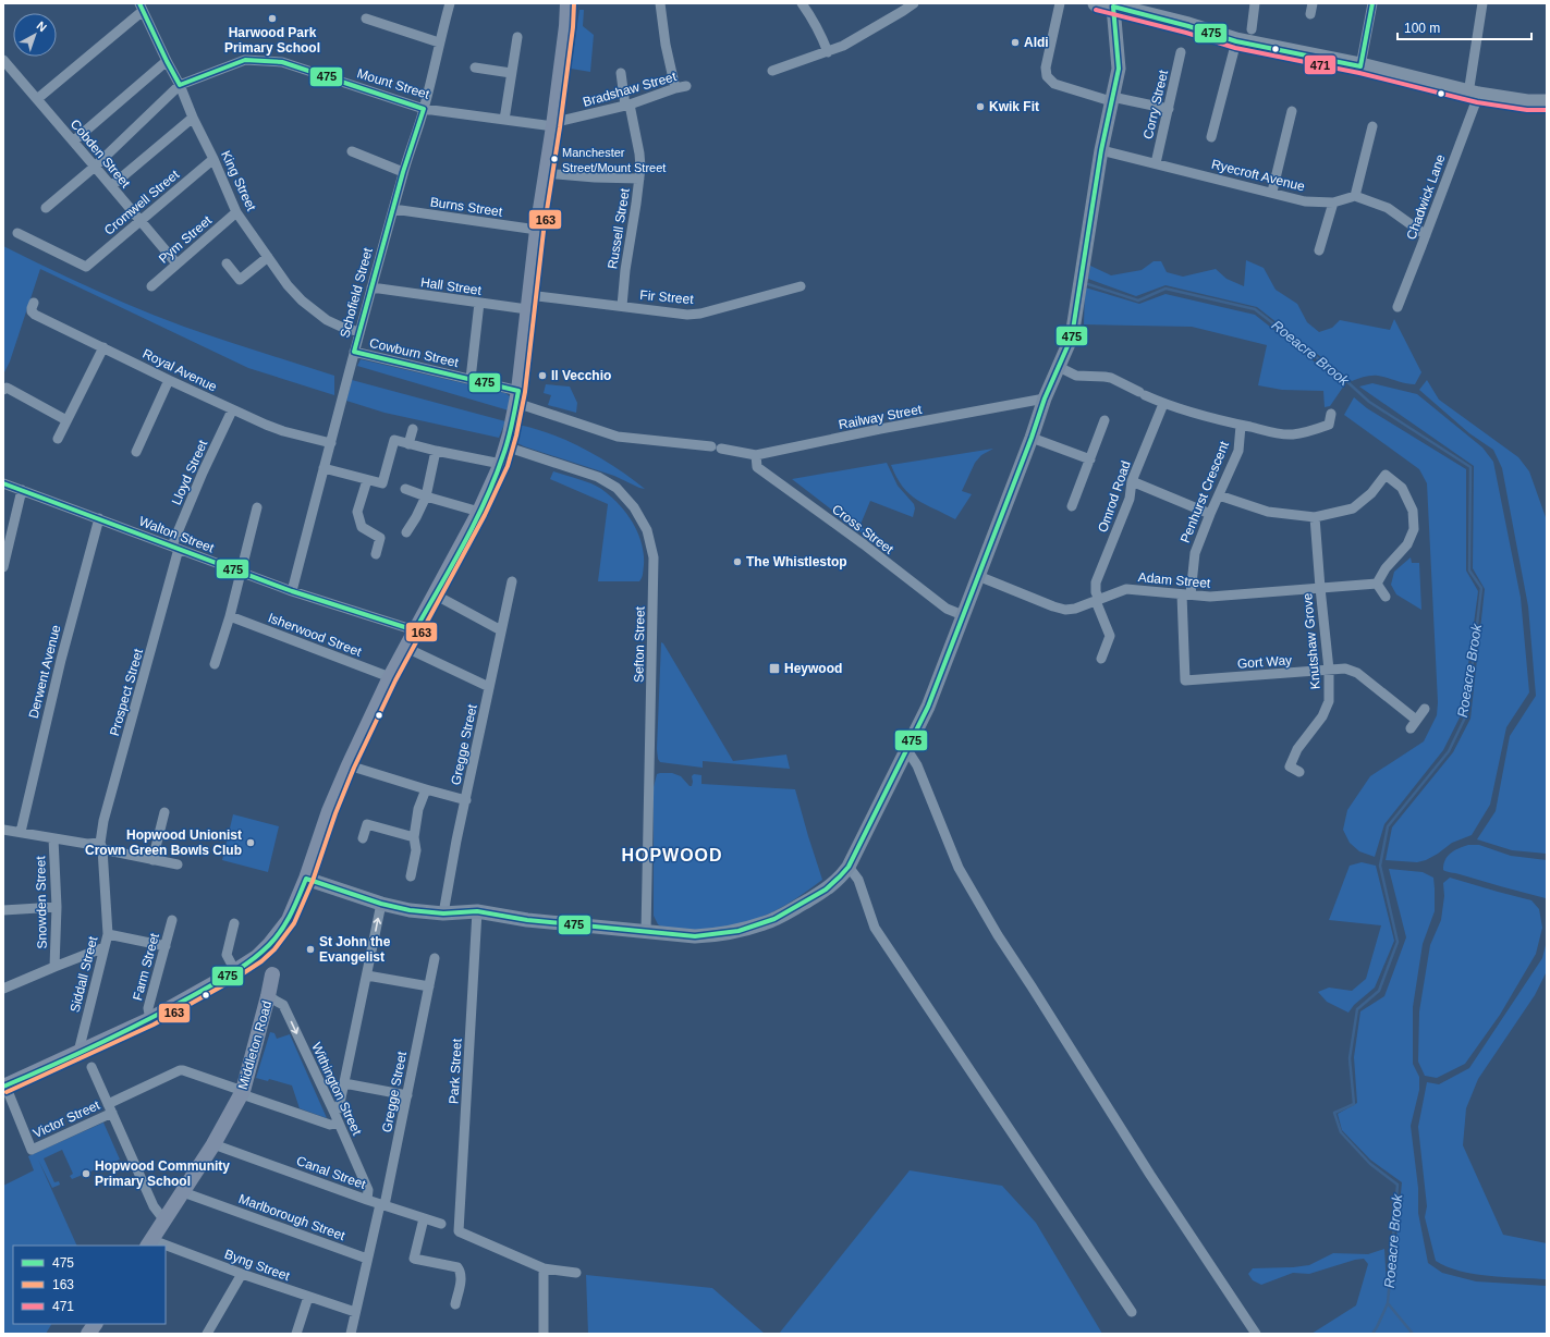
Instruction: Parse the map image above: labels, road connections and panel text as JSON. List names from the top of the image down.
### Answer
{
  "streets": {
    "main road": ["Middleton Road"],
    "street": [
      "Mount Street",
      "Bradshaw Street",
      "Corry Street",
      "Cobden Street",
      "Ryecroft Avenue",
      "King Street",
      "Chadwick Lane",
      "Cromwell Street",
      "Burns Street",
      "Russell Street",
      "Pym Street",
      "Hall Street",
      "Schofield Street",
      "Fir Street",
      "Cowburn Street",
      "Royal Avenue",
      "Railway Street",
      "Lloyd Street",
      "Penhurst Crescent",
      "Omrod Road",
      "Cross Street",
      "Walton Street",
      "Adam Street",
      "Isherwood Street",
      "Knutshaw Grove",
      "Sefton Street",
      "Gort Way",
      "Derwent Avenue",
      "Prospect Street",
      "Gregge Street",
      "Snowden Street",
      "Farm Street",
      "Siddall Street",
      "Park Street",
      "Withington Street",
      "Victor Street",
      "Canal Street",
      "Marlborough Street",
      "Byng Street"
    ]
  },
  "crossings": [
    ["Mount Street", "Bradshaw Street"],
    ["Mount Street", "King Street"],
    ["Mount Street", "Schofield Street"],
    ["Bradshaw Street", "Russell Street"],
    ["Corry Street", "Ryecroft Avenue"],
    ["Cobden Street", "Cromwell Street"],
    ["Cobden Street", "Pym Street"],
    ["King Street", "Cromwell Street"],
    ["King Street", "Pym Street"],
    ["King Street", "Schofield Street"],
    ["Burns Street", "Schofield Street"],
    ["Russell Street", "Fir Street"],
    ["Hall Street", "Schofield Street"],
    ["Hall Street", "Fir Street"],
    ["Schofield Street", "Cowburn Street"],
    ["Schofield Street", "Royal Avenue"],
    ["Schofield Street", "Walton Street"],
    ["Cowburn Street", "Railway Street"],
    ["Royal Avenue", "Lloyd Street"],
    ["Railway Street", "Cross Street"],
    ["Lloyd Street", "Walton Street"],
    ["Lloyd Street", "Prospect Street"],
    ["Penhurst Crescent", "Adam Street"],
    ["Penhurst Crescent", "Gort Way"],
    ["Omrod Road", "Adam Street"],
    ["Walton Street", "Derwent Avenue"],
    ["Walton Street", "Prospect Street"],
    ["Adam Street", "Knutshaw Grove"],
    ["Adam Street", "Gort Way"],
    ["Knutshaw Grove", "Gort Way"],
    ["Prospect Street", "Siddall Street"],
    ["Gregge Street", "Canal Street"],
    ["Gregge Street", "Marlborough Street"],
    ["Gregge Street", "Byng Street"],
    ["Middleton Road", "Withington Street"],
    ["Middleton Road", "Victor Street"],
    ["Middleton Road", "Canal Street"],
    ["Middleton Road", "Marlborough Street"],
    ["Withington Street", "Canal Street"]
  ],
  "one_way": ["Withington Street"],
  "districts": ["HOPWOOD"],
  "water": ["Roeacre Brook"],
  "places": {
    "other": [
      "Harwood Park Primary School",
      "Aldi",
      "Kwik Fit",
      "Manchester Street/Mount Street",
      "Il Vecchio",
      "The Whistlestop",
      "Hopwood Unionist Crown Green Bowls Club",
      "St John the Evangelist",
      "Hopwood Community Primary School"
    ],
    "transit": ["Heywood"]
  },
  "lines": ["transit line 475", "transit line 163", "transit line 471"],
  "legend": ["475", "163", "471"],
  "scale_bar": "100 m",
  "north": "top right"
}
